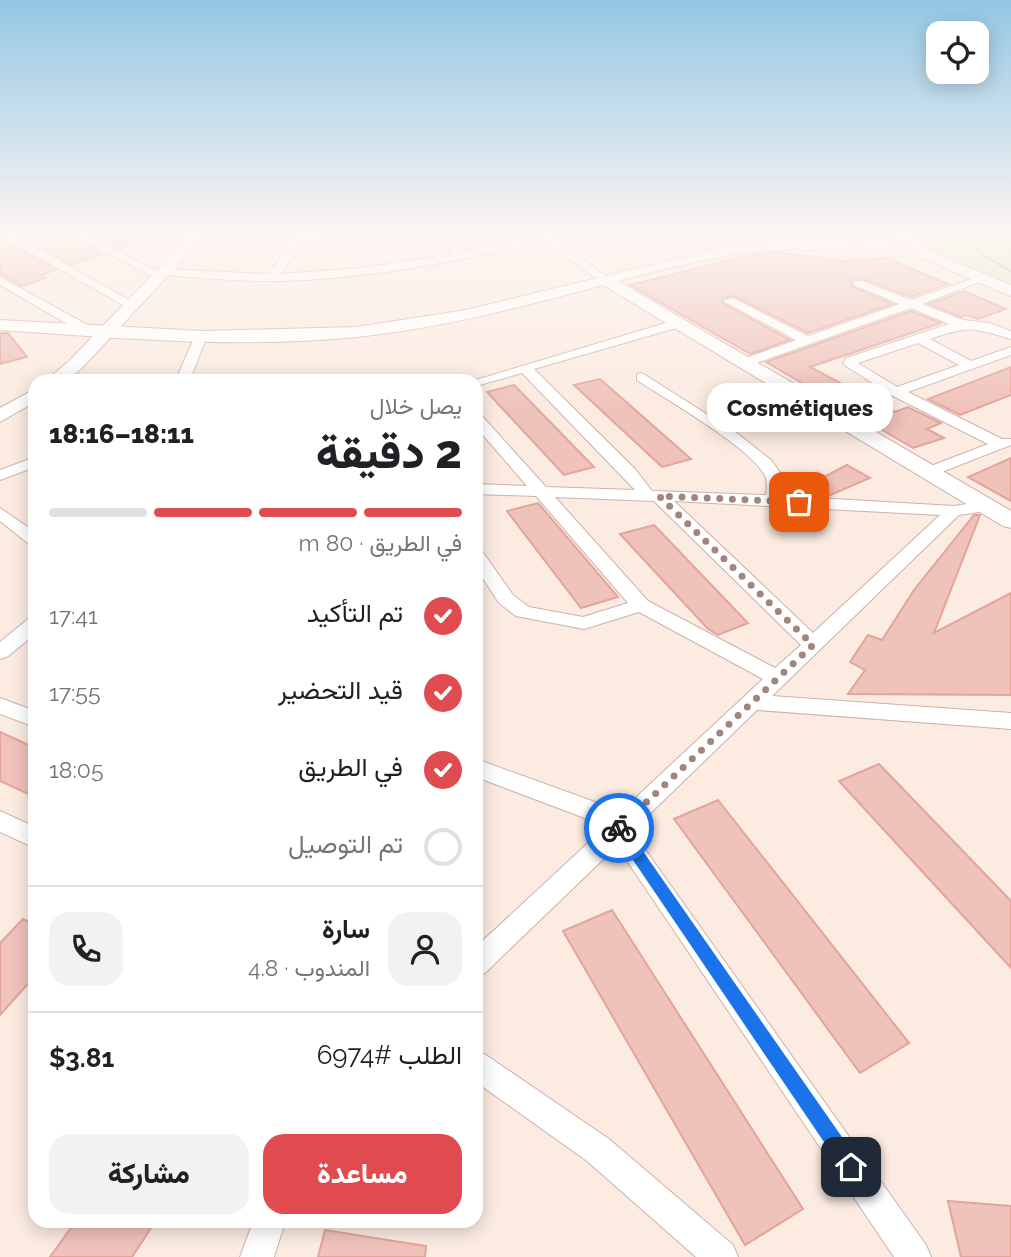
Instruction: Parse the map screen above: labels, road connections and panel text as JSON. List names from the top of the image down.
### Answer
{
  "places": ["Cosmétiques"],
  "page": {
    "heading": ["2 دقيقة", "يصل خلال", "18:11–18:16"],
    "panel": [
      "سارة",
      "المندوب · 4.8",
      "الطلب #6974",
      "$3.81"
    ],
    "bubble": "Cosmétiques",
    "bar": "في الطريق · 80 m",
    "list": [
      ["تم التأكيد", "17:41"],
      ["قيد التحضير", "17:55"],
      ["في الطريق", "18:05"],
      "تم التوصيل"
    ],
    "buttons": ["مساعدة", "مشاركة"]
  }
}
